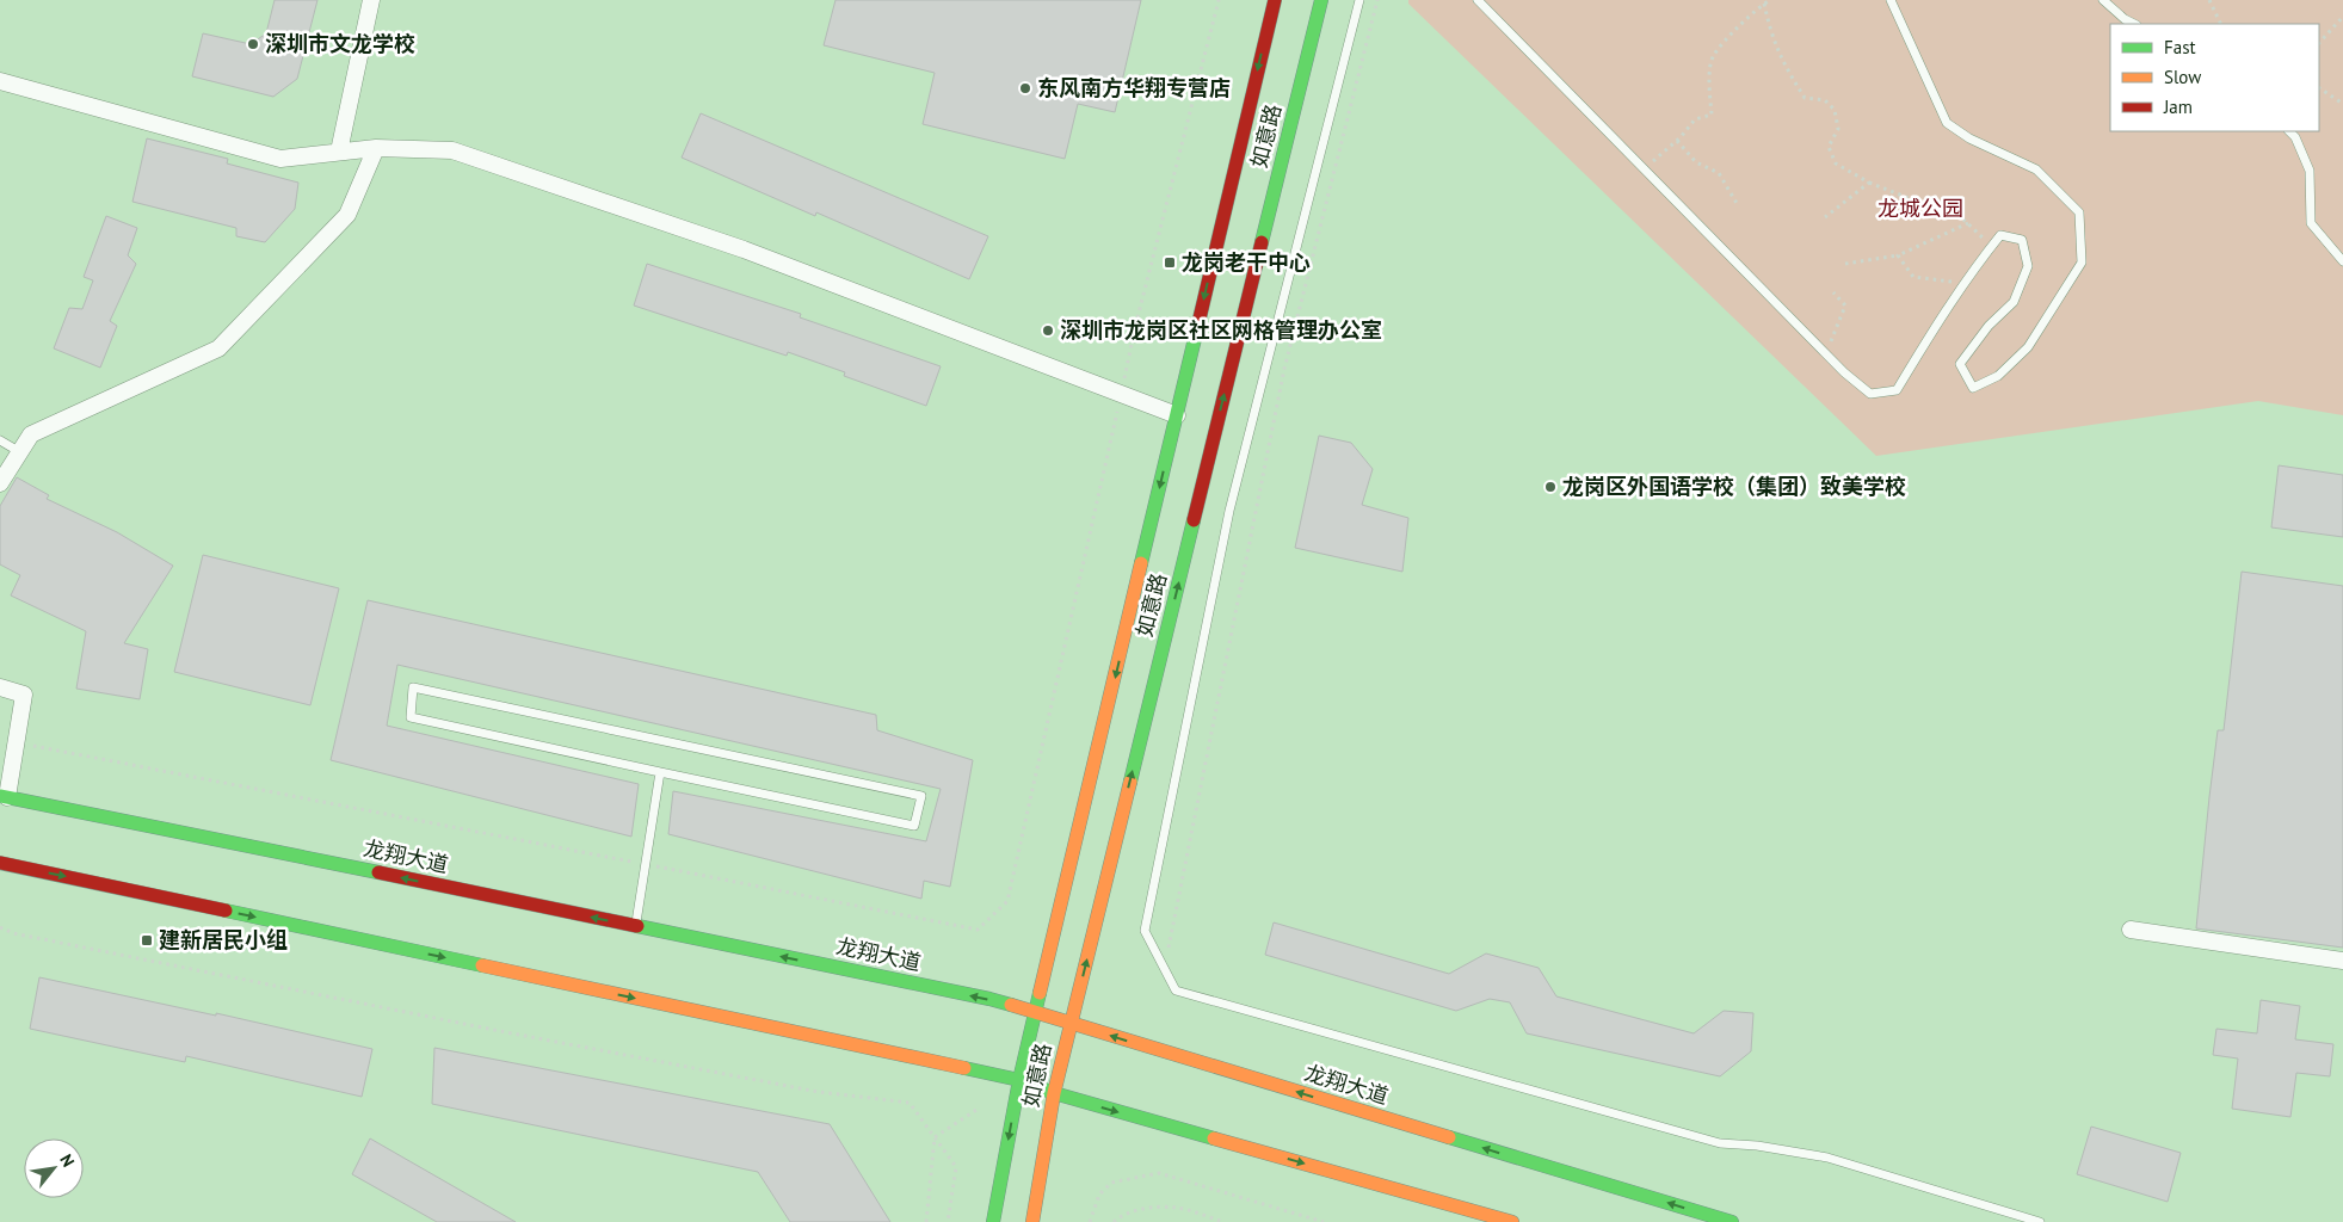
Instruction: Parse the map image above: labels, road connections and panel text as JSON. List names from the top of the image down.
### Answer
{
  "streets": {
    "main road": ["如意路", "龙翔大道"]
  },
  "crossings": [
    ["如意路", "龙翔大道"]
  ],
  "parks": ["龙城公园"],
  "places": {
    "other": [
      "深圳市文龙学校",
      "东风南方华翔专营店",
      "深圳市龙岗区社区网格管理办公室",
      "龙岗区外国语学校（集团）致美学校"
    ],
    "transit": ["龙岗老干中心", "建新居民小组"]
  },
  "legend": ["Fast", "Slow", "Jam"],
  "north": "top right"
}
